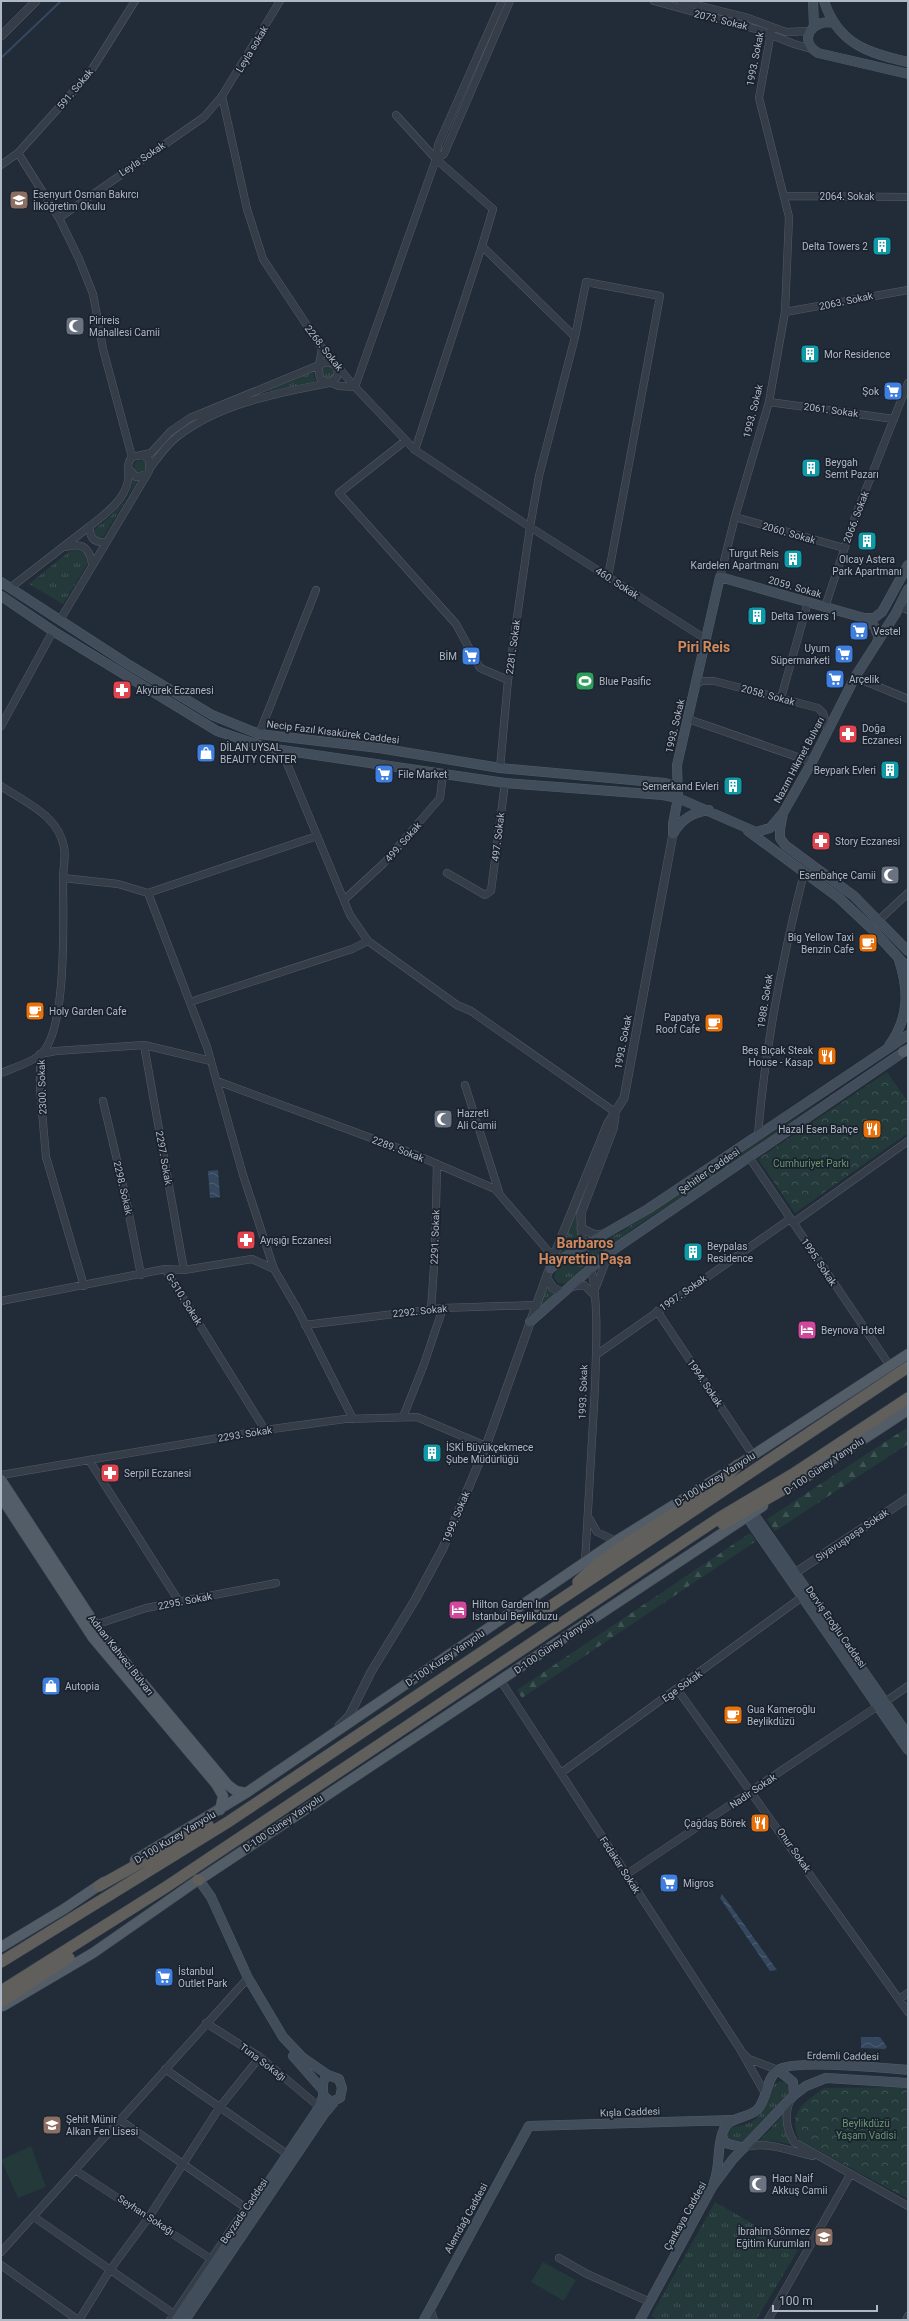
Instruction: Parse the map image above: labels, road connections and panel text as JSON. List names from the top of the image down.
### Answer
{
  "streets": {
    "main road": [
      "1993. Sokak",
      "2059. Sokak",
      "Necip Fazıl Kısakürek Caddesi",
      "Nazım Hikmet Bulvarı",
      "Şehitler Caddesi",
      "D-100 Güney Yanyolu",
      "D-100 Kuzey Yanyolu",
      "Derviş Eroğlu Caddesi",
      "Adnan Kahveci Bulvarı",
      "Erdemli Caddesi",
      "Kışla Caddesi",
      "Çankaya Caddesi",
      "Alemdağ Caddesi"
    ],
    "street": [
      "2073. Sokak",
      "Leyla sokak",
      "591. Sokak",
      "Leyla Sokak",
      "2064. Sokak",
      "2063. Sokak",
      "2268. Sokak",
      "2061. Sokak",
      "2066. Sokak",
      "2060. Sokak",
      "460. Sokak",
      "2281. Sokak",
      "2058. Sokak",
      "497. Sokak",
      "499. Sokak",
      "1988. Sokak",
      "2300. Sokak",
      "2289. Sokak",
      "2297. Sokak",
      "2298. Sokak",
      "2291. Sokak",
      "1995. Sokak",
      "1997. Sokak",
      "G-510. Sokak",
      "2292. Sokak",
      "1994. Sokak",
      "2293. Sokak",
      "1999. Sokak",
      "Siyavuşpaşa Sokak",
      "2295. Sokak",
      "Ege Sokak",
      "Nadir Sokak",
      "Onur Sokak",
      "Fedakar Sokak",
      "Tuna Sokağı",
      "Beyzade Caddesi",
      "Seyhan Sokağı"
    ]
  },
  "crossings": [
    ["2073. Sokak", "1993. Sokak"],
    ["Leyla sokak", "Leyla Sokak"],
    ["Leyla sokak", "2268. Sokak"],
    ["1993. Sokak", "2064. Sokak"],
    ["1993. Sokak", "2063. Sokak"],
    ["1993. Sokak", "2061. Sokak"],
    ["1993. Sokak", "2060. Sokak"],
    ["1993. Sokak", "460. Sokak"],
    ["1993. Sokak", "2059. Sokak"],
    ["1993. Sokak", "2058. Sokak"],
    ["1993. Sokak", "Necip Fazıl Kısakürek Caddesi"],
    ["1993. Sokak", "2289. Sokak"],
    ["1993. Sokak", "Şehitler Caddesi"],
    ["1993. Sokak", "1997. Sokak"],
    ["1993. Sokak", "D-100 Kuzey Yanyolu"],
    ["1993. Sokak", "1999. Sokak"],
    ["Leyla Sokak", "2268. Sokak"],
    ["2268. Sokak", "460. Sokak"],
    ["2268. Sokak", "2281. Sokak"],
    ["2061. Sokak", "2066. Sokak"],
    ["2066. Sokak", "2060. Sokak"],
    ["2066. Sokak", "2059. Sokak"],
    ["460. Sokak", "2281. Sokak"],
    ["2281. Sokak", "Necip Fazıl Kısakürek Caddesi"],
    ["2058. Sokak", "Nazım Hikmet Bulvarı"],
    ["1988. Sokak", "Şehitler Caddesi"],
    ["2300. Sokak", "2297. Sokak"],
    ["2300. Sokak", "G-510. Sokak"],
    ["2289. Sokak", "2291. Sokak"],
    ["Şehitler Caddesi", "1995. Sokak"],
    ["Şehitler Caddesi", "1999. Sokak"],
    ["2298. Sokak", "G-510. Sokak"],
    ["2291. Sokak", "2292. Sokak"],
    ["1995. Sokak", "1997. Sokak"],
    ["1995. Sokak", "D-100 Kuzey Yanyolu"],
    ["1997. Sokak", "1994. Sokak"],
    ["G-510. Sokak", "2293. Sokak"],
    ["2292. Sokak", "1999. Sokak"],
    ["1994. Sokak", "D-100 Kuzey Yanyolu"],
    ["2293. Sokak", "1999. Sokak"],
    ["D-100 Güney Yanyolu", "Derviş Eroğlu Caddesi"],
    ["D-100 Güney Yanyolu", "Fedakar Sokak"],
    ["D-100 Kuzey Yanyolu", "1999. Sokak"],
    ["D-100 Kuzey Yanyolu", "Adnan Kahveci Bulvarı"],
    ["Siyavuşpaşa Sokak", "Derviş Eroğlu Caddesi"],
    ["2295. Sokak", "Adnan Kahveci Bulvarı"],
    ["Derviş Eroğlu Caddesi", "Ege Sokak"],
    ["Derviş Eroğlu Caddesi", "Nadir Sokak"],
    ["Ege Sokak", "Onur Sokak"],
    ["Ege Sokak", "Fedakar Sokak"],
    ["Nadir Sokak", "Onur Sokak"],
    ["Nadir Sokak", "Fedakar Sokak"],
    ["Erdemli Caddesi", "Kışla Caddesi"],
    ["Tuna Sokağı", "Beyzade Caddesi"],
    ["Kışla Caddesi", "Alemdağ Caddesi"],
    ["Beyzade Caddesi", "Seyhan Sokağı"]
  ],
  "districts": ["Piri Reis", "Barbaros Hayrettin Paşa"],
  "parks": ["Cumhuriyet Parkı", "Beylikdüzü Yaşam Vadisi"],
  "places": {
    "school or university": ["Esenyurt Osman Bakırcı İlköğretim Okulu", "Şehit Münir Alkan Fen Lisesi", "İbrahim Sönmez Eğitim Kurumları"],
    "building": [
      "Delta Towers 2",
      "Mor Residence",
      "Beygah Semt Pazarı",
      "Olcay Astera Park Apartmanı",
      "Turgut Reis Kardelen Apartmanı",
      "Delta Towers 1",
      "Beypark Evleri",
      "Semerkand Evleri",
      "Beypalas Residence",
      "İSKİ Büyükçekmece Şube Müdürlüğü"
    ],
    "mosque": [
      "Pirireis Mahallesi Camii",
      "Esenbahçe Camii",
      "Hazreti Ali Camii",
      "Hacı Naif Akkuş Camii"
    ],
    "supermarket": [
      "Şok",
      "Vestel",
      "Uyum Süpermarketi",
      "BİM",
      "Arçelik",
      "File Market",
      "Migros",
      "İstanbul Outlet Park"
    ],
    "sports": ["Blue Pasific"],
    "pharmacy": [
      "Akyürek Eczanesi",
      "Doğa Eczanesi",
      "Story Eczanesi",
      "Ayışığı Eczanesi",
      "Serpil Eczanesi"
    ],
    "shop": ["DİLAN UYSAL BEAUTY CENTER", "Autopia"],
    "cafe": [
      "Big Yellow Taxi Benzin Cafe",
      "Holy Garden Cafe",
      "Papatya Roof Cafe",
      "Gua Kameroğlu Beylikdüzü"
    ],
    "restaurant": ["Beş Bıçak Steak House - Kasap", "Hazal Esen Bahçe", "Çağdaş Börek"],
    "hotel": ["Beynova Hotel", "Hilton Garden Inn Istanbul Beylikduzu"]
  },
  "scale_bar": "100 m"
}
